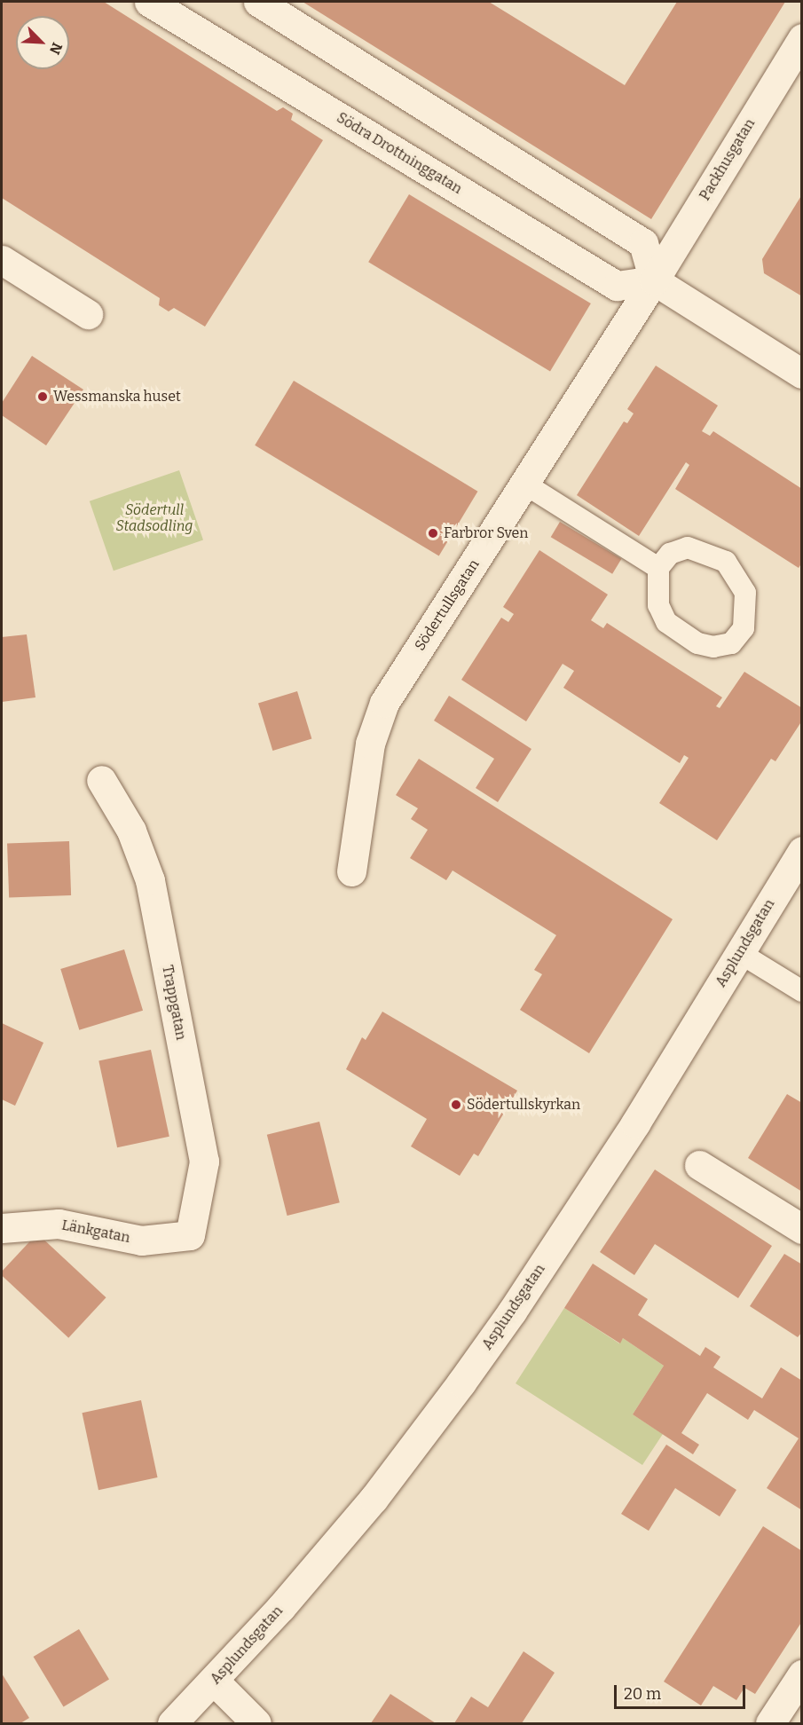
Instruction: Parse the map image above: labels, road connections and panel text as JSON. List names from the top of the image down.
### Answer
{
  "streets": {
    "street": [
      "Södra Drottninggatan",
      "Packhusgatan",
      "Södertullsgatan",
      "Asplundsgatan",
      "Trappgatan",
      "Länkgatan"
    ]
  },
  "crossings": [
    ["Södra Drottninggatan", "Packhusgatan"],
    ["Södra Drottninggatan", "Södertullsgatan"],
    ["Packhusgatan", "Södertullsgatan"],
    ["Trappgatan", "Länkgatan"]
  ],
  "parks": ["Södertull Stadsodling"],
  "places": ["Wessmanska huset", "Farbror Sven", "Södertullskyrkan"],
  "scale_bar": "20 m",
  "north": "bottom right"
}
